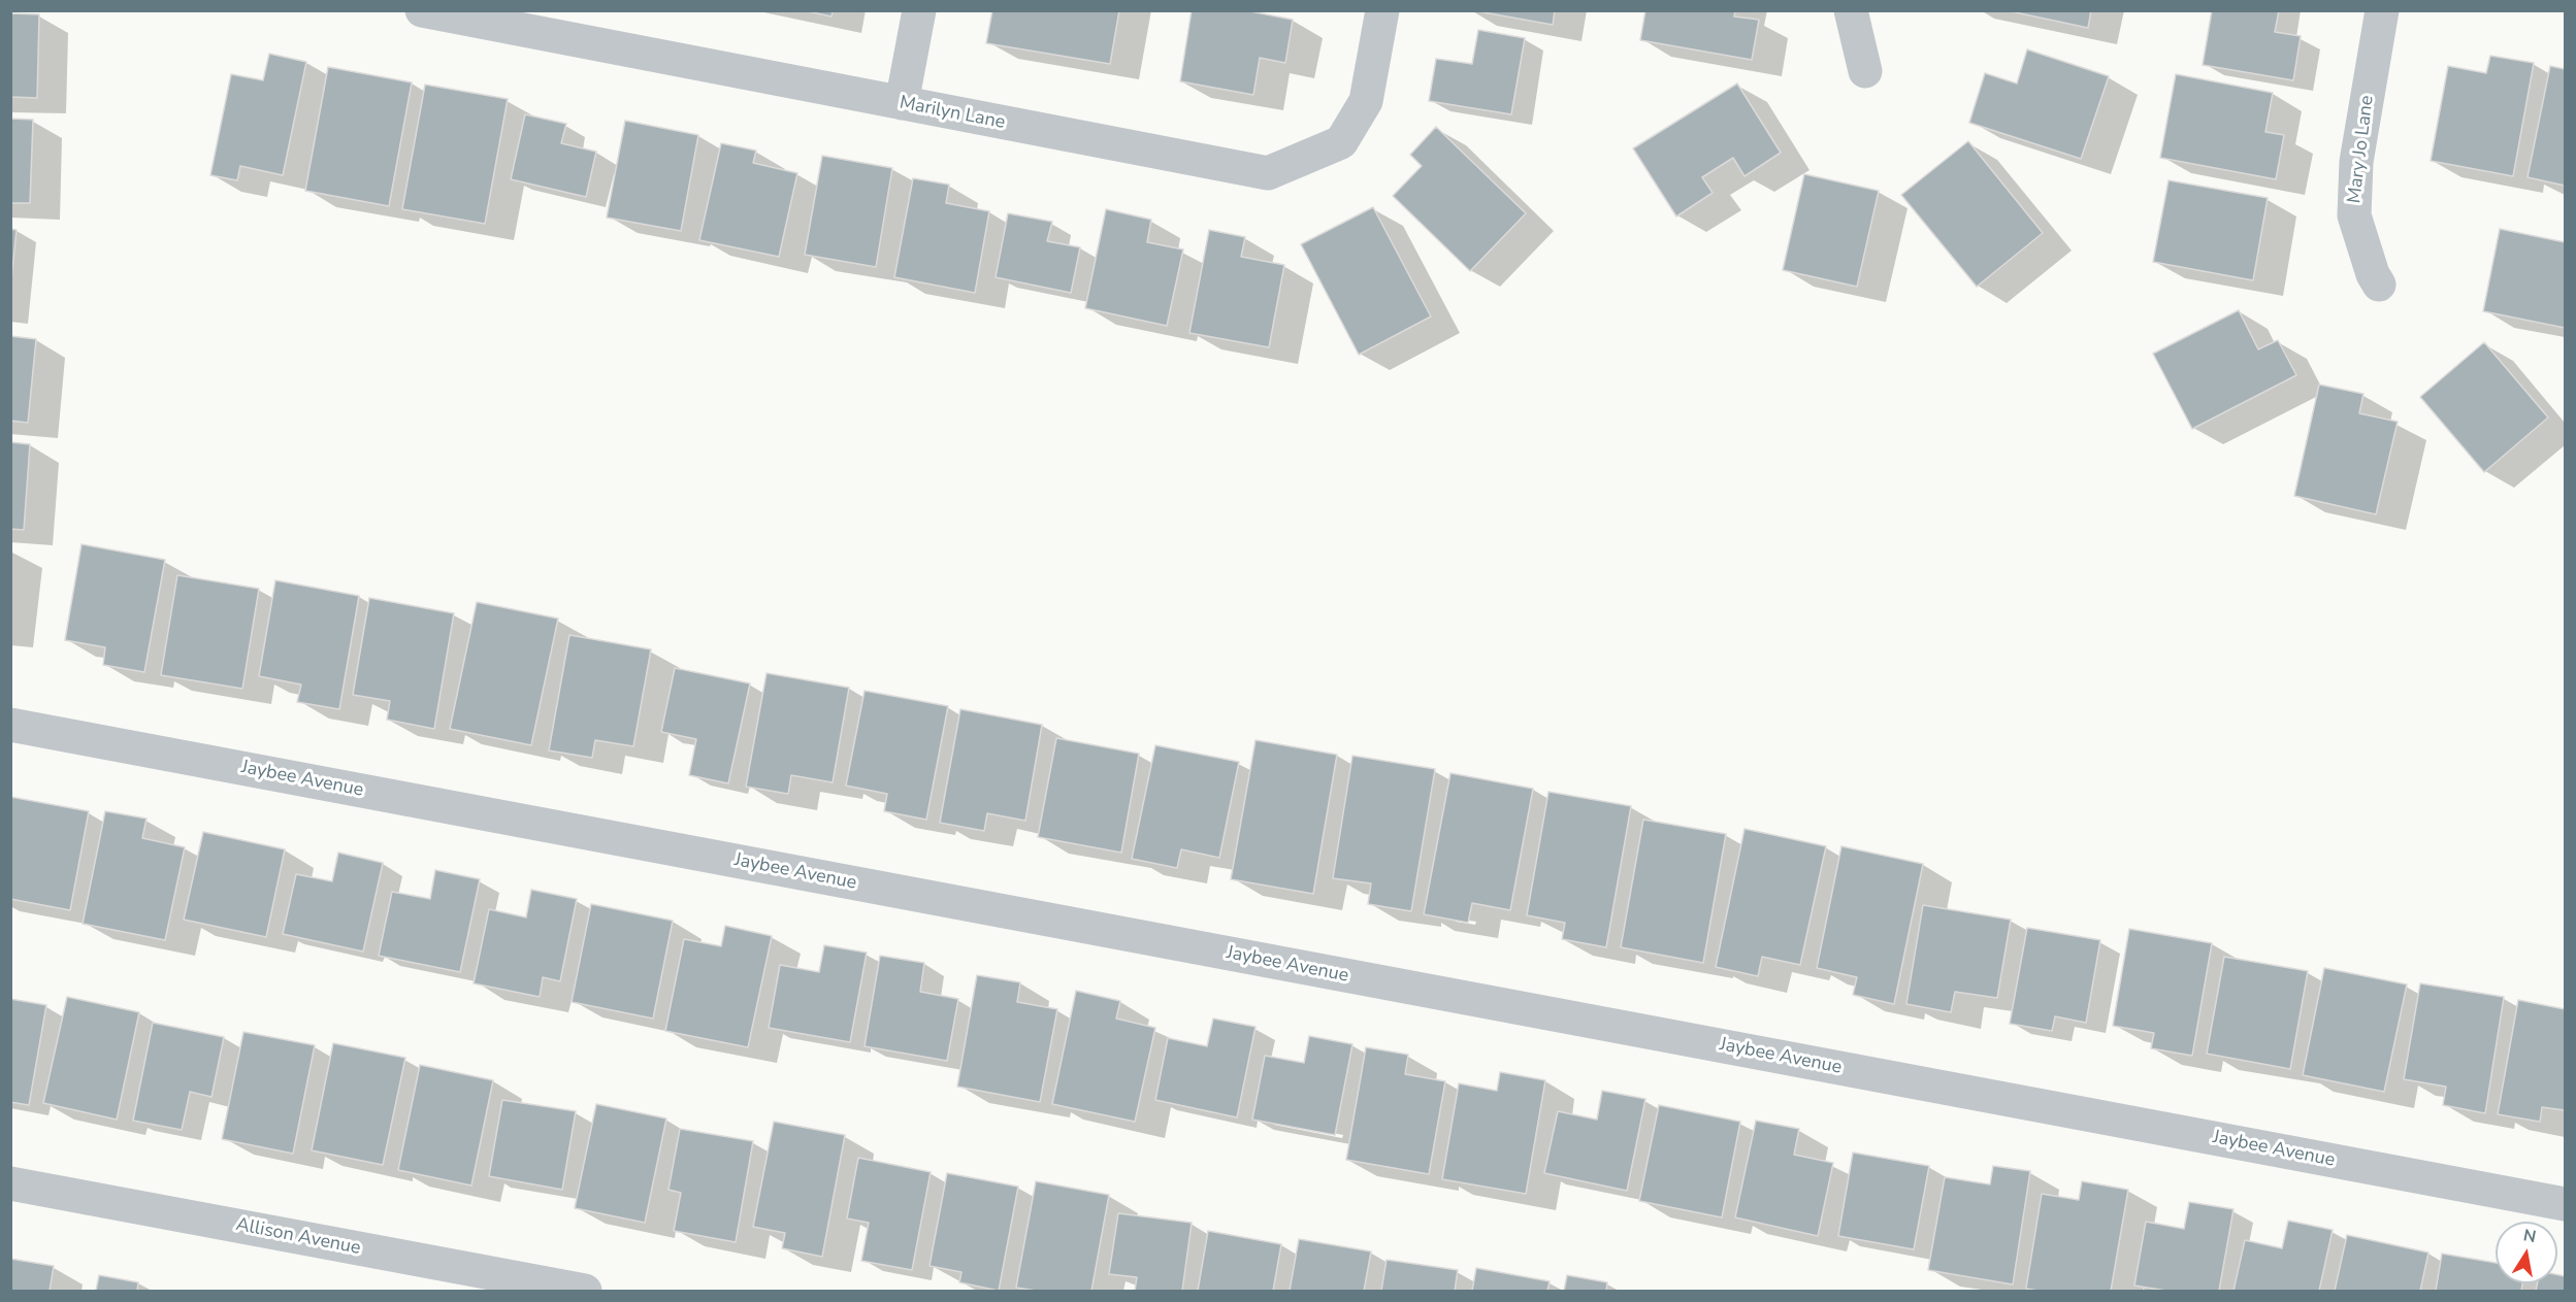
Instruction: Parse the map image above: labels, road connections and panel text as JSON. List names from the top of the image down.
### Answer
{
  "streets": {
    "street": [
      "Marilyn Lane",
      "Mary Jo Lane",
      "Jaybee Avenue",
      "Allison Avenue"
    ]
  },
  "north": "top"
}
